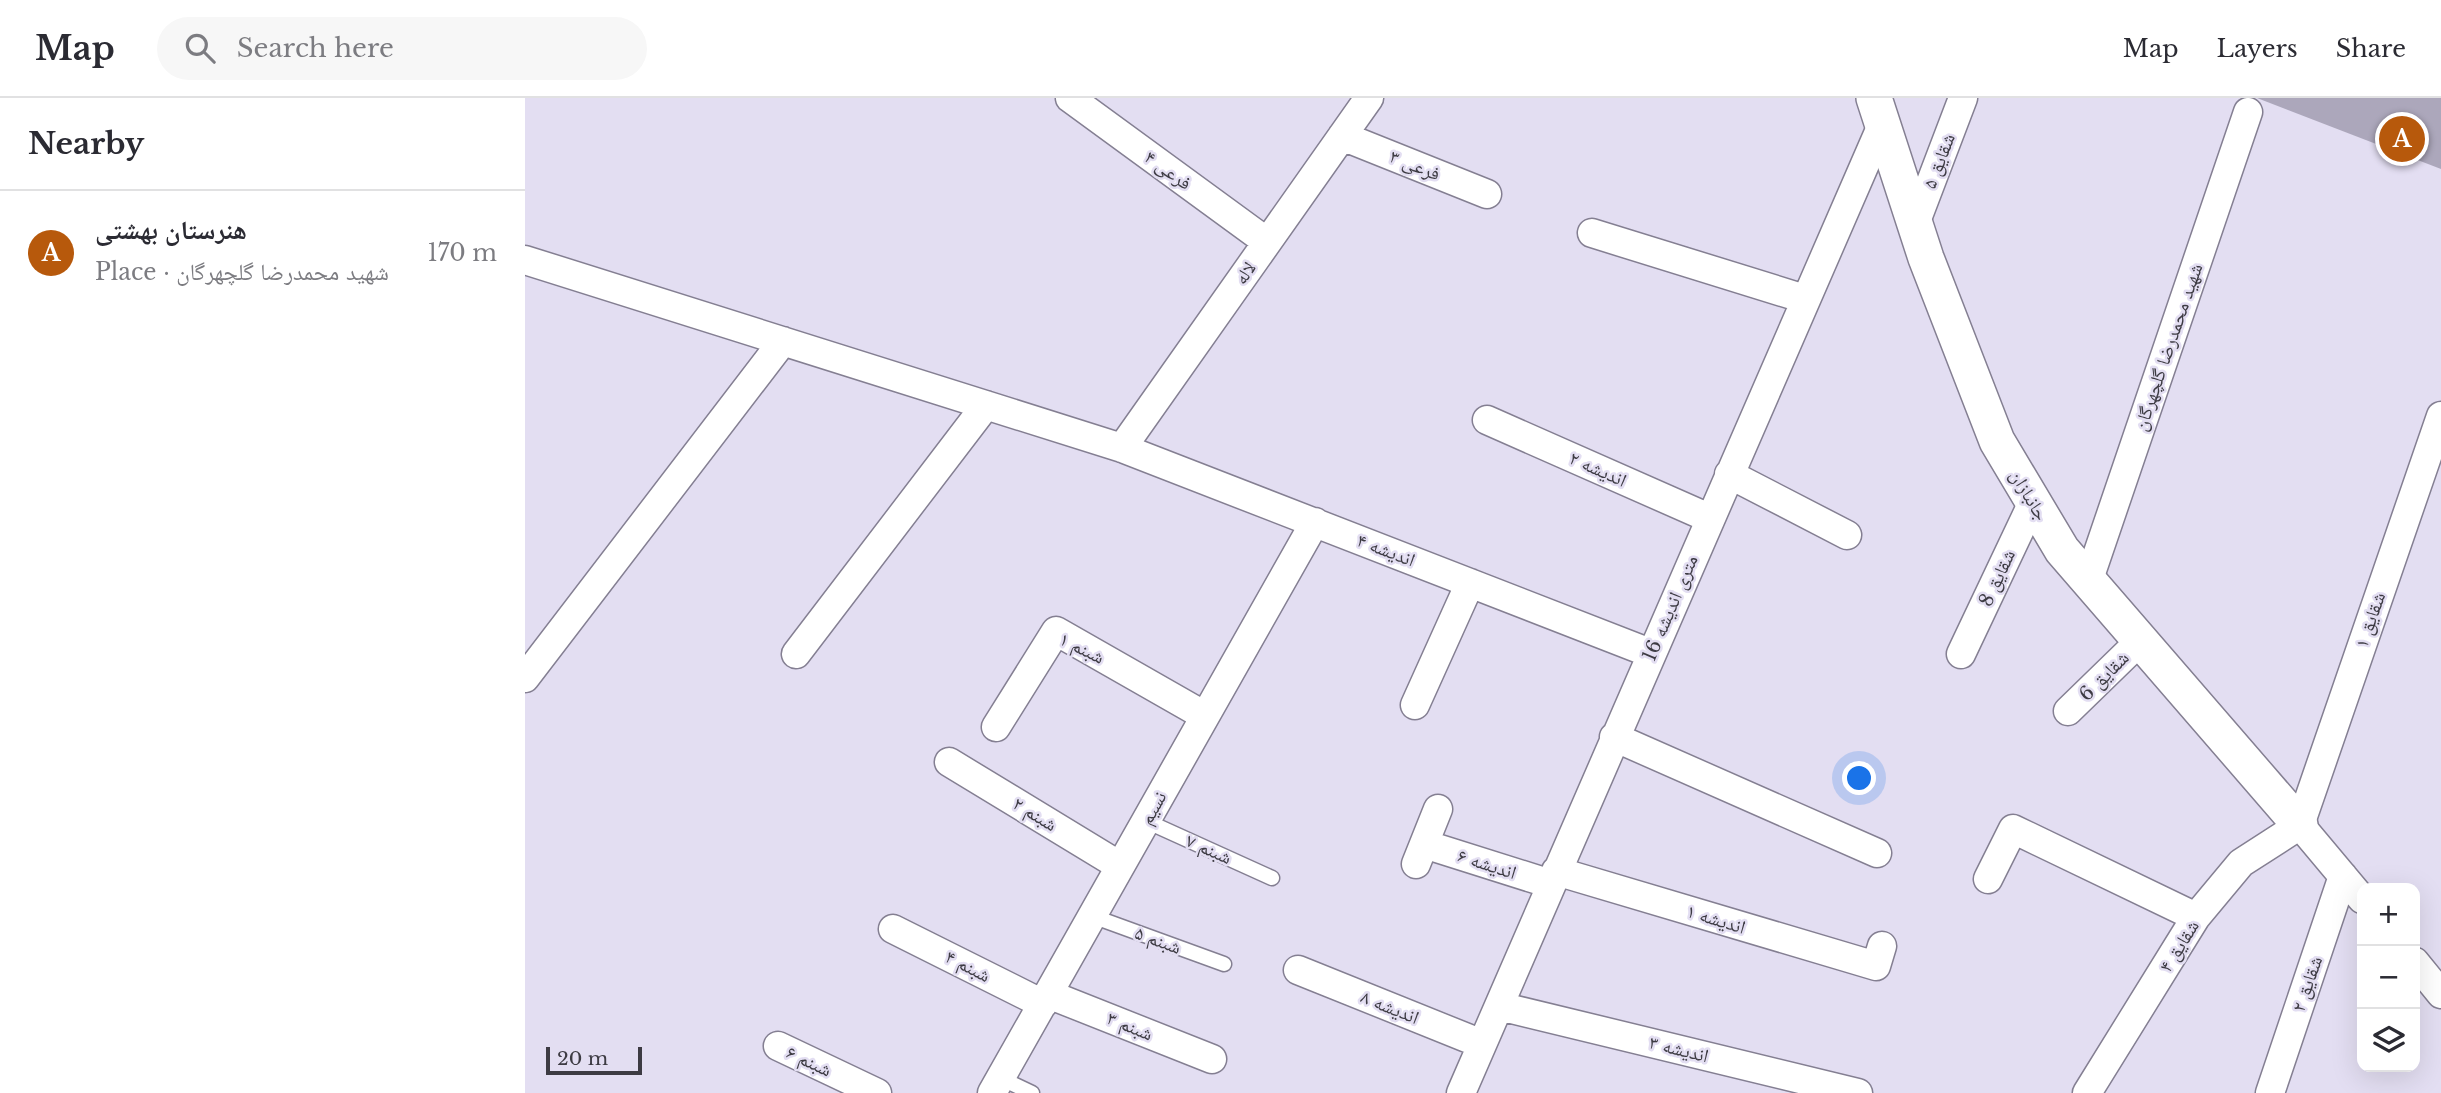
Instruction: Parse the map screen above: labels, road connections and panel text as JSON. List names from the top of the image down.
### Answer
{
  "streets": {
    "street": [
      "شقایق ۵",
      "فرعی ۳",
      "فرعی ۴",
      "لاله",
      "شهید محمدرضا گلچهرگان",
      "اندیشه ۲",
      "جانبازان",
      "اندیشه ۴",
      "شقایق 8",
      "16 متری اندیشه",
      "شقایق ۱",
      "شبنم ۱",
      "شقایق 6",
      "نسیم",
      "شبنم ۲",
      "اندیشه ۶",
      "اندیشه ۱",
      "شقایق ۴",
      "شبنم ۴",
      "شقایق ۲",
      "اندیشه ۸",
      "شبنم ۳",
      "اندیشه ۳",
      "شبنم ۶"
    ],
    "lane": ["شبنم ۷", "شبنم ۵"]
  },
  "crossings": [
    ["شقایق ۵", "جانبازان"],
    ["فرعی ۳", "لاله"],
    ["فرعی ۴", "لاله"],
    ["لاله", "اندیشه ۴"],
    ["شهید محمدرضا گلچهرگان", "جانبازان"],
    ["اندیشه ۲", "16 متری اندیشه"],
    ["جانبازان", "شقایق 8"],
    ["جانبازان", "16 متری اندیشه"],
    ["جانبازان", "شقایق ۱"],
    ["جانبازان", "شقایق 6"],
    ["جانبازان", "شقایق ۴"],
    ["اندیشه ۴", "16 متری اندیشه"],
    ["اندیشه ۴", "نسیم"],
    ["16 متری اندیشه", "اندیشه ۶"],
    ["16 متری اندیشه", "اندیشه ۱"],
    ["16 متری اندیشه", "اندیشه ۸"],
    ["16 متری اندیشه", "اندیشه ۳"],
    ["شقایق ۱", "شقایق ۴"],
    ["شبنم ۱", "نسیم"],
    ["نسیم", "شبنم ۲"],
    ["نسیم", "شبنم ۷"],
    ["نسیم", "شبنم ۵"],
    ["نسیم", "شبنم ۴"],
    ["نسیم", "شبنم ۳"],
    ["اندیشه ۶", "اندیشه ۱"],
    ["شبنم ۴", "شبنم ۳"]
  ],
  "scale_bar": "20 m",
  "page": {
    "header": "Map",
    "search": "Search here",
    "nav": ["Map", "Layers", "Share"],
    "heading": "Nearby",
    "pins": "A",
    "list": [
      {
        "mark": "A",
        "name": "هنرستان بهشتی",
        "note": "Place · شهید محمدرضا گلچهرگان",
        "value": "170 m"
      }
    ],
    "map_buttons": ["+", "−"],
    "scale": "20 m"
  }
}
